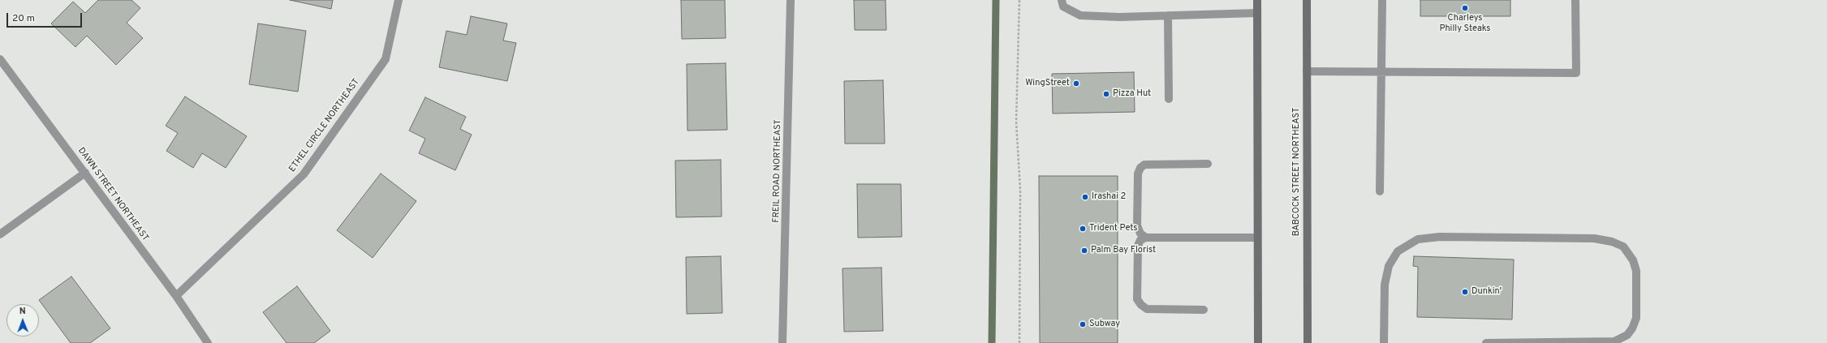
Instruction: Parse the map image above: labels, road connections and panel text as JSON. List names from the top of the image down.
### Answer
{
  "streets": {
    "main road": ["BABCOCK STREET NORTHEAST"],
    "street": ["ETHEL CIRCLE NORTHEAST", "FREIL ROAD NORTHEAST", "DAWN STREET NORTHEAST"]
  },
  "crossings": [
    ["ETHEL CIRCLE NORTHEAST", "DAWN STREET NORTHEAST"]
  ],
  "places": [
    "Charleys Philly Steaks",
    "WingStreet",
    "Pizza Hut",
    "Irashai 2",
    "Trident Pets",
    "Palm Bay Florist",
    "Dunkin'",
    "Subway"
  ],
  "scale_bar": "20 m",
  "north": "top"
}
